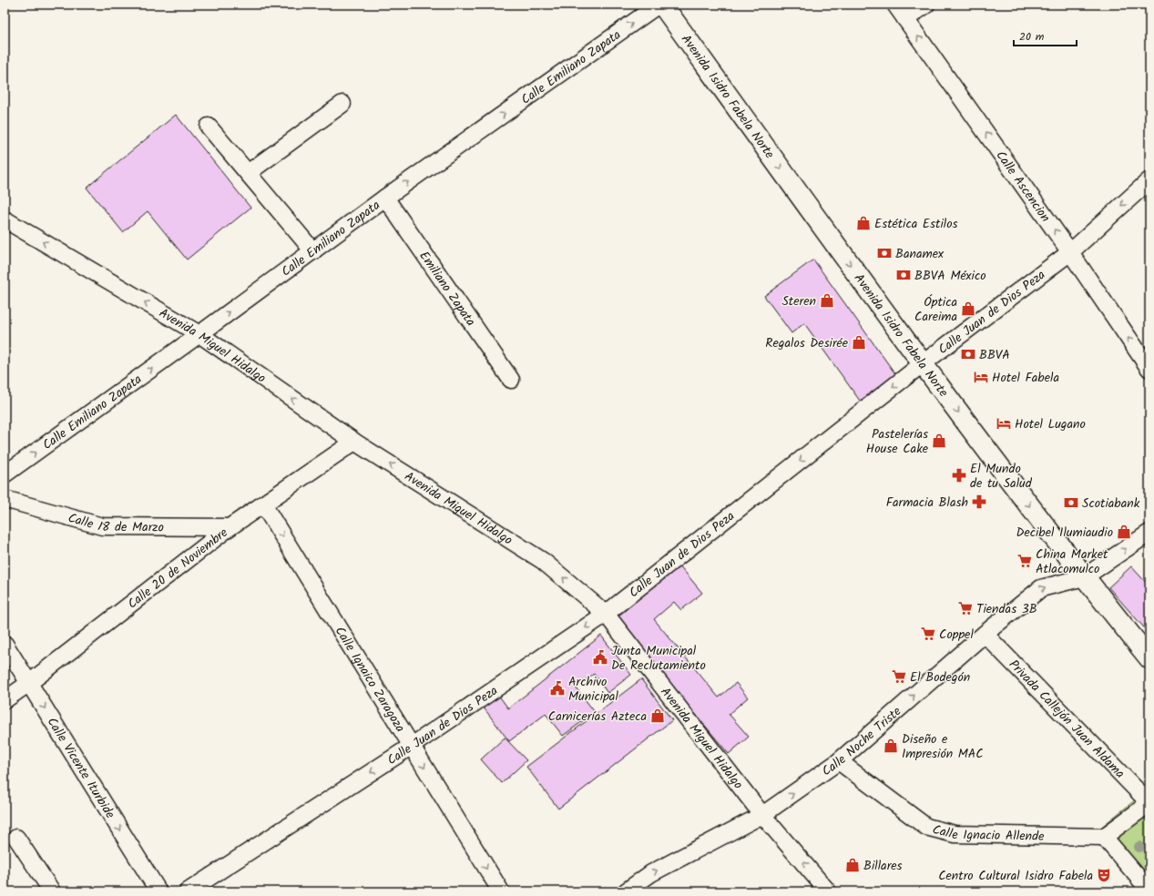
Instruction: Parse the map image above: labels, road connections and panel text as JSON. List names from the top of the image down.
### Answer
{
  "streets": {
    "main road": ["Avenida Isidro Fabela Norte"],
    "street": [
      "Calle Emiliano Zapata",
      "Calle Ascencion",
      "Emiliano Zapata",
      "Calle Juan de Dios Peza",
      "Avenida Miguel Hidalgo",
      "Calle 18 de Marzo",
      "Calle 20 de Noviembre",
      "Calle Ignaico Zaragoza",
      "Privada Callejón Juan Aldama",
      "Calle Noche Triste",
      "Calle Vicente Iturbide",
      "Calle Ignacio Allende"
    ]
  },
  "crossings": [
    ["Calle Emiliano Zapata", "Emiliano Zapata"],
    ["Calle Emiliano Zapata", "Avenida Miguel Hidalgo"],
    ["Avenida Isidro Fabela Norte", "Calle Juan de Dios Peza"],
    ["Avenida Isidro Fabela Norte", "Calle Noche Triste"],
    ["Calle Ascencion", "Calle Juan de Dios Peza"],
    ["Calle Juan de Dios Peza", "Avenida Miguel Hidalgo"],
    ["Calle Juan de Dios Peza", "Calle Ignaico Zaragoza"],
    ["Avenida Miguel Hidalgo", "Calle 20 de Noviembre"],
    ["Avenida Miguel Hidalgo", "Calle Noche Triste"],
    ["Calle 18 de Marzo", "Calle 20 de Noviembre"],
    ["Calle 20 de Noviembre", "Calle Ignaico Zaragoza"],
    ["Calle 20 de Noviembre", "Calle Vicente Iturbide"],
    ["Privada Callejón Juan Aldama", "Calle Noche Triste"],
    ["Calle Noche Triste", "Calle Ignacio Allende"]
  ],
  "one_way": [
    "Calle Emiliano Zapata",
    "Avenida Isidro Fabela Norte",
    "Calle Ascencion",
    "Calle Juan de Dios Peza",
    "Avenida Miguel Hidalgo",
    "Calle Ignaico Zaragoza",
    "Calle Noche Triste",
    "Calle Vicente Iturbide"
  ],
  "places": {
    "shop": [
      "Estética Estilos",
      "Steren",
      "Óptica Careima",
      "Regalos Desirée",
      "Pastelerías House Cake",
      "Decibel Ilumiaudio",
      "Carnicerías Azteca",
      "Diseño e Impresión MAC",
      "Billares"
    ],
    "bank": [
      "Banamex",
      "BBVA México",
      "BBVA",
      "Scotiabank"
    ],
    "hotel": ["Hotel Fabela", "Hotel Lugano"],
    "pharmacy": ["El Mundo de tu Salud", "Farmacia Blash"],
    "supermarket": [
      "China Market Atlacomulco",
      "Tiendas 3B",
      "Coppel",
      "El Bodegón"
    ],
    "public building": ["Junta Municipal De Reclutamiento", "Archivo Municipal"],
    "theatre": ["Centro Cultural Isidro Fabela"]
  },
  "scale_bar": "20 m"
}
